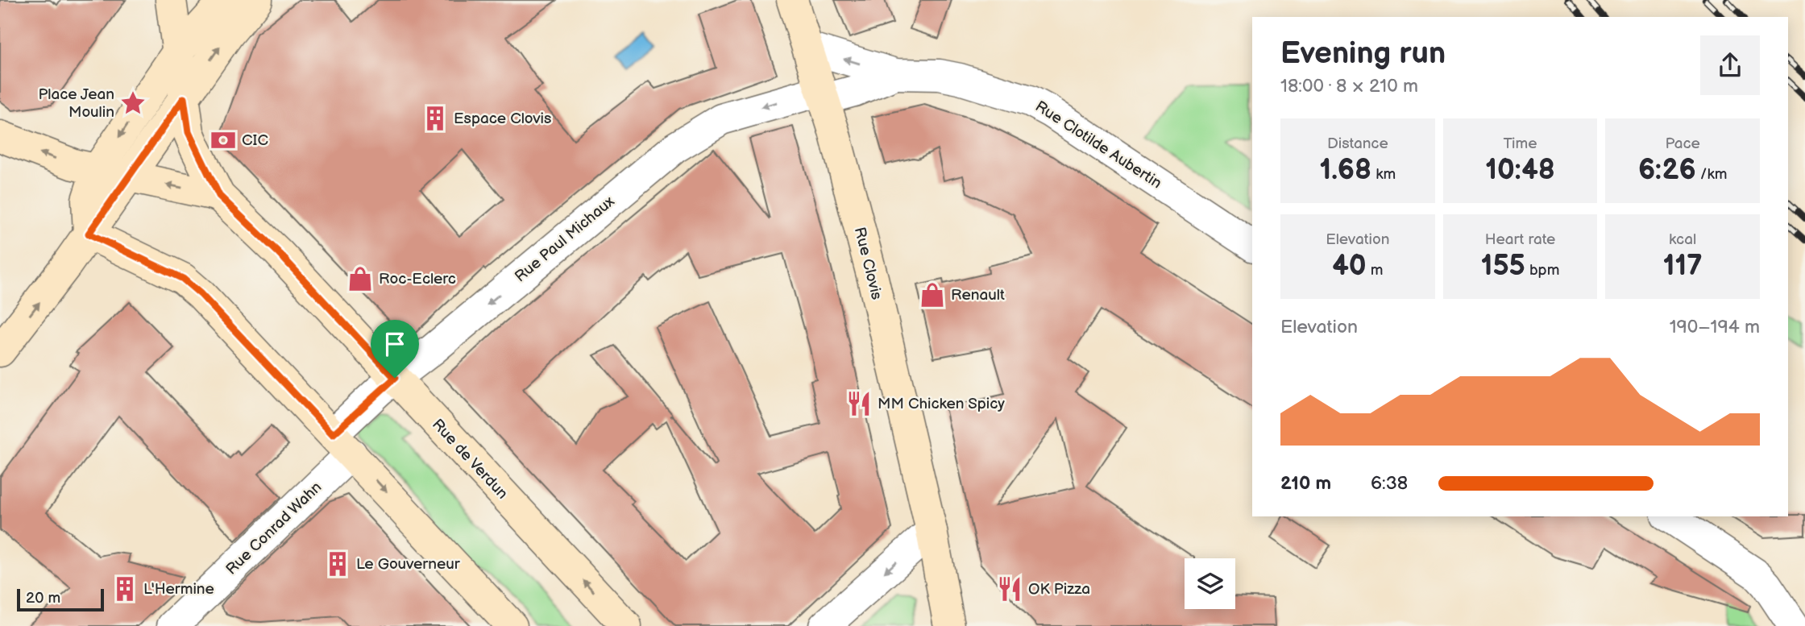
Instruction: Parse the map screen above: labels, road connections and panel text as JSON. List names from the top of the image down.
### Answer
{
  "streets": {
    "main road": ["Rue Clovis", "Rue de Verdun"],
    "street": ["Rue Clotilde Aubertin", "Rue Paul Michaux", "Rue Conrad Wahn"]
  },
  "crossings": [
    ["Rue Clotilde Aubertin", "Rue Paul Michaux"],
    ["Rue Clotilde Aubertin", "Rue Clovis"],
    ["Rue Paul Michaux", "Rue Clovis"],
    ["Rue Paul Michaux", "Rue de Verdun"],
    ["Rue Paul Michaux", "Rue Conrad Wahn"]
  ],
  "one_way": ["Rue Paul Michaux"],
  "places": {
    "place": ["Place Jean Moulin"],
    "building": ["Espace Clovis", "Le Gouverneur", "L'Hermine"],
    "bank": ["CIC"],
    "shop": ["Roc-Eclerc", "Renault"],
    "restaurant": ["MM Chicken Spicy", "OK Pizza"]
  },
  "scale_bar": "20 m",
  "page": {
    "heading": ["Evening run", "18:00 · 8 × 210 m"],
    "stats": [
      ["Distance", "1.68 km"],
      ["Time", "10:48"],
      ["Pace", "6:26 /km"],
      ["Elevation", "40 m"],
      ["Heart rate", "155 bpm"],
      ["kcal", "117"]
    ],
    "chart": ["Elevation", "190–194 m"],
    "list": [
      {
        "name": "210 m",
        "note": "6:38"
      }
    ],
    "scale": "20 m"
  }
}
